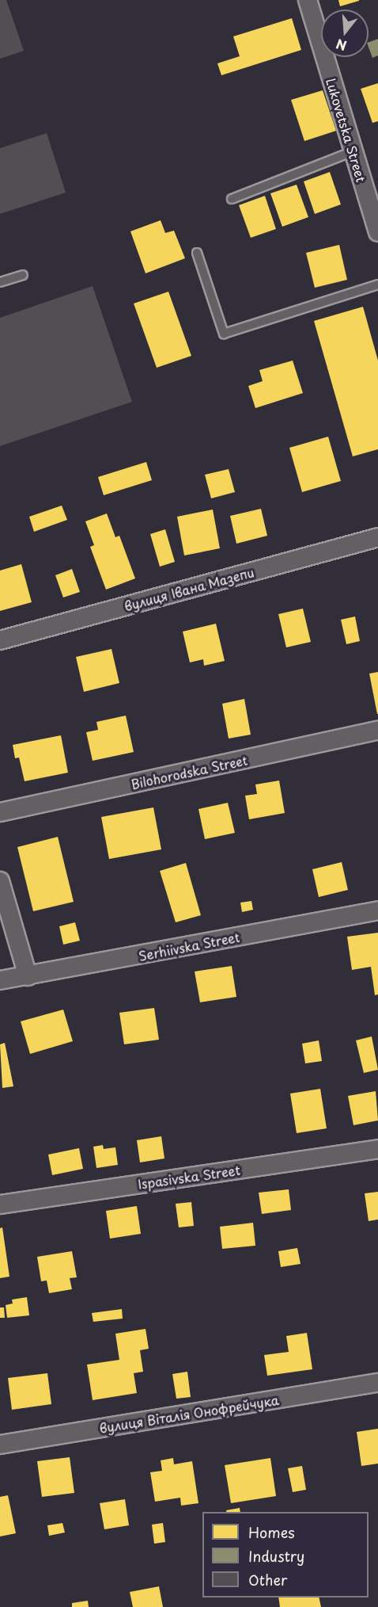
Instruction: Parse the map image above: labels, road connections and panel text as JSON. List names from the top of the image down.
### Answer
{
  "streets": {
    "street": [
      "Lukovetska Street",
      "вулиця Івана Мазепи",
      "Bilohorodska Street",
      "Serhiivska Street",
      "Ispasivska Street",
      "вулиця Віталія Онофрейчука"
    ]
  },
  "legend": ["Homes", "Industry", "Other"],
  "north": "bottom"
}
